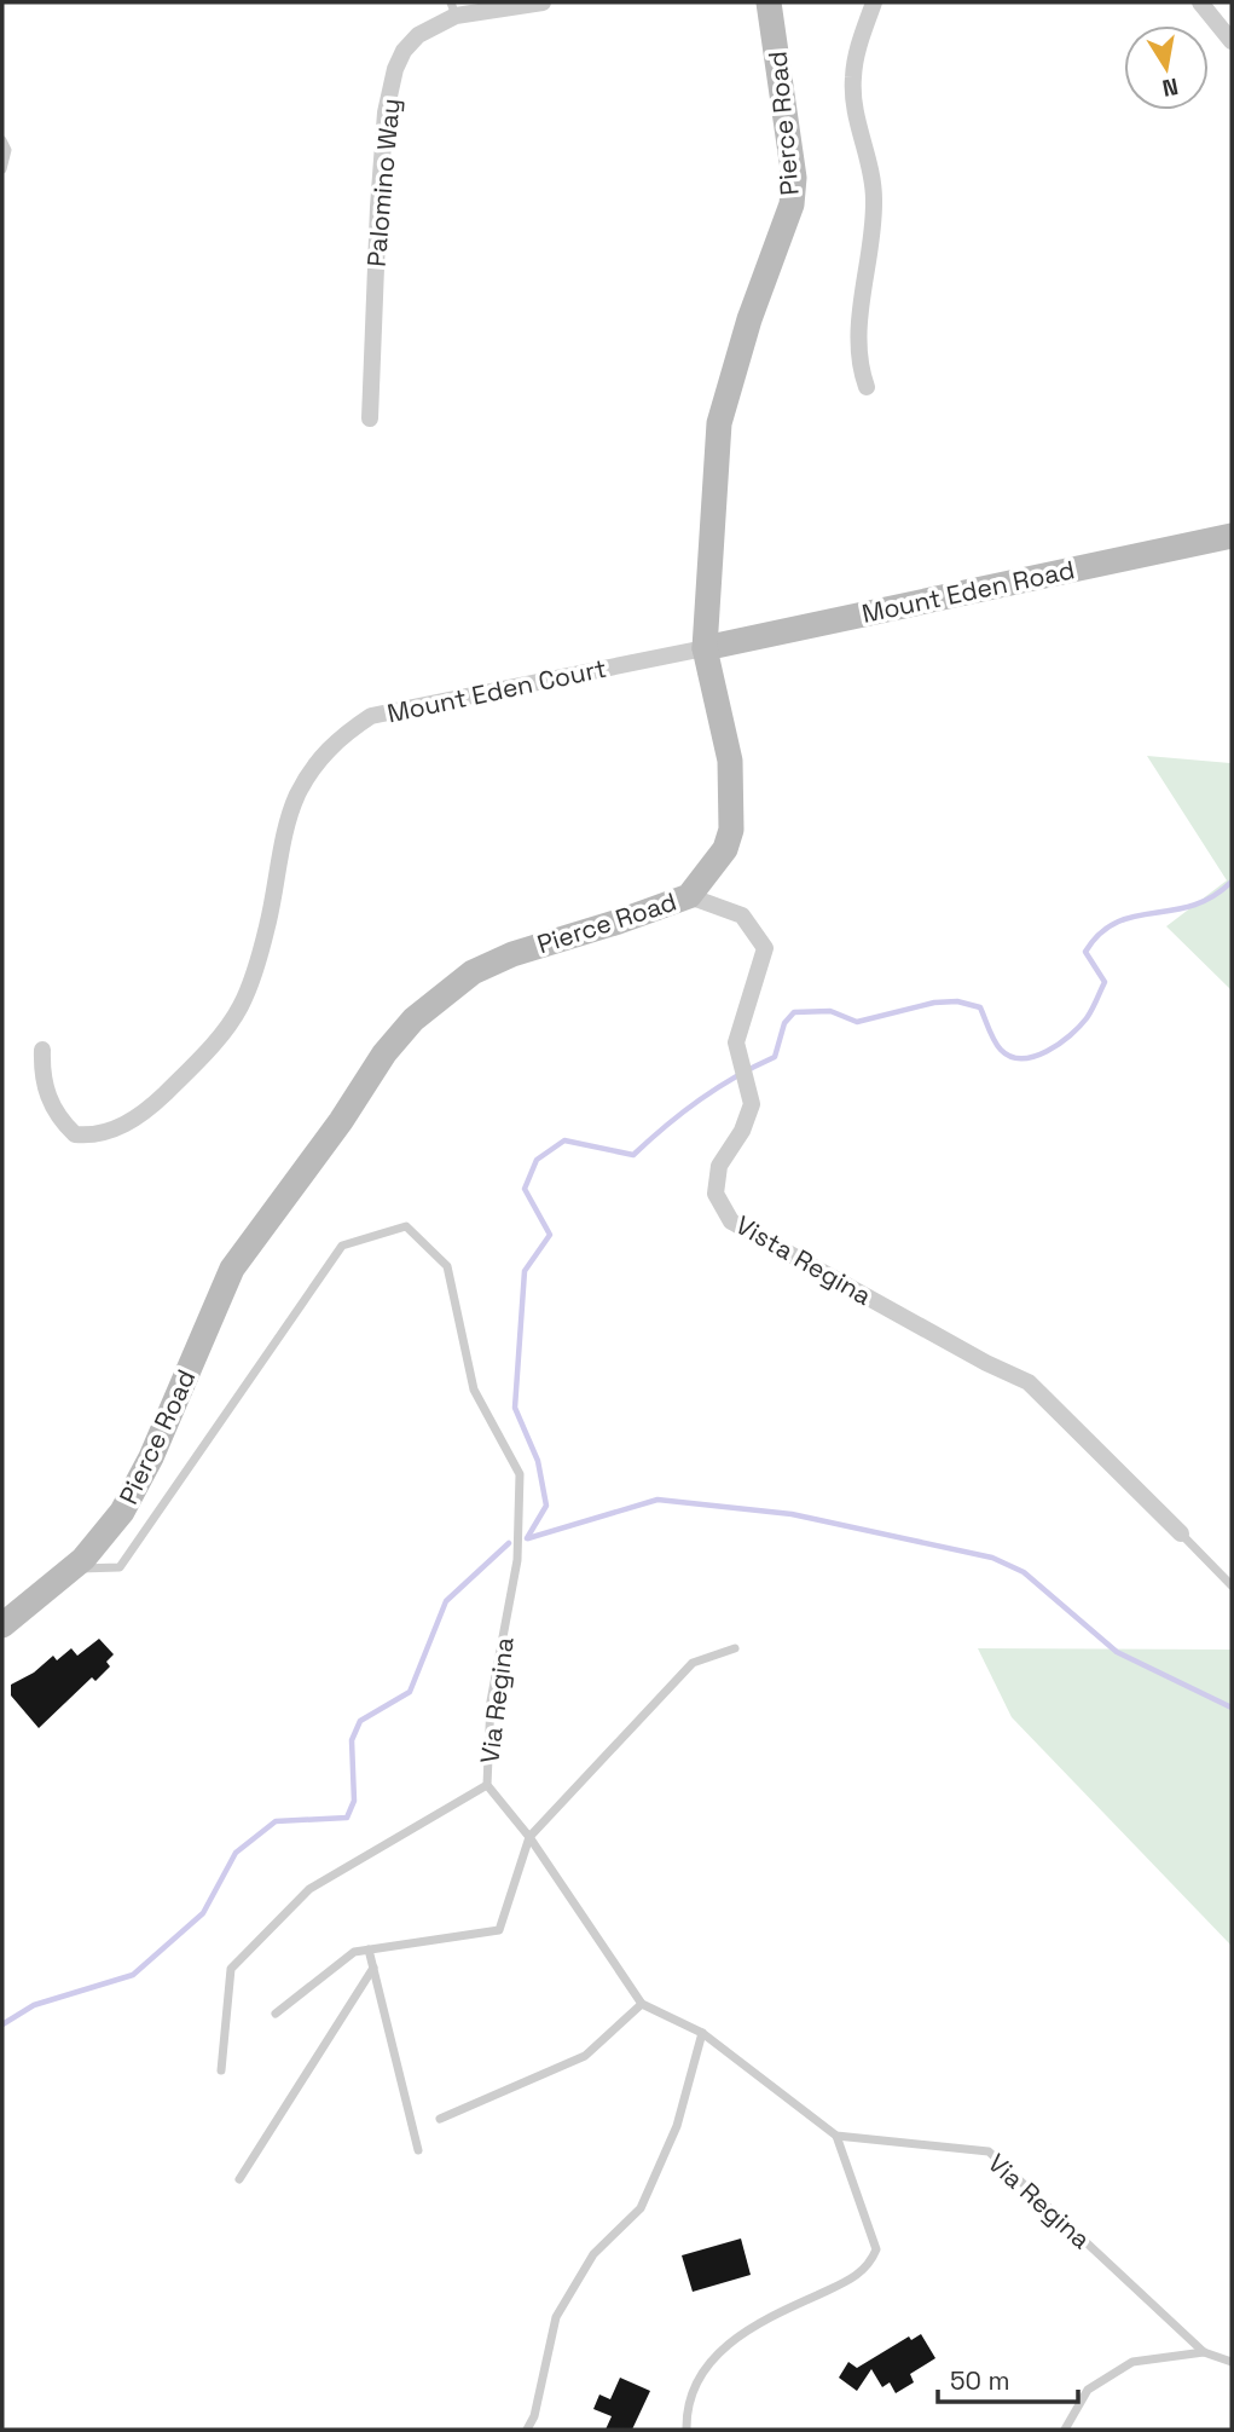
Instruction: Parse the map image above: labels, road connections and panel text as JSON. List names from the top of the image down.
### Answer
{
  "streets": {
    "street": [
      "Pierce Road",
      "Palomino Way",
      "Mount Eden Road",
      "Mount Eden Court",
      "Vista Regina"
    ],
    "lane": ["Via Regina"]
  },
  "crossings": [
    ["Pierce Road", "Mount Eden Road"],
    ["Pierce Road", "Mount Eden Court"],
    ["Pierce Road", "Vista Regina"],
    ["Pierce Road", "Via Regina"],
    ["Mount Eden Road", "Mount Eden Court"]
  ],
  "scale_bar": "50 m",
  "north": "bottom"
}
